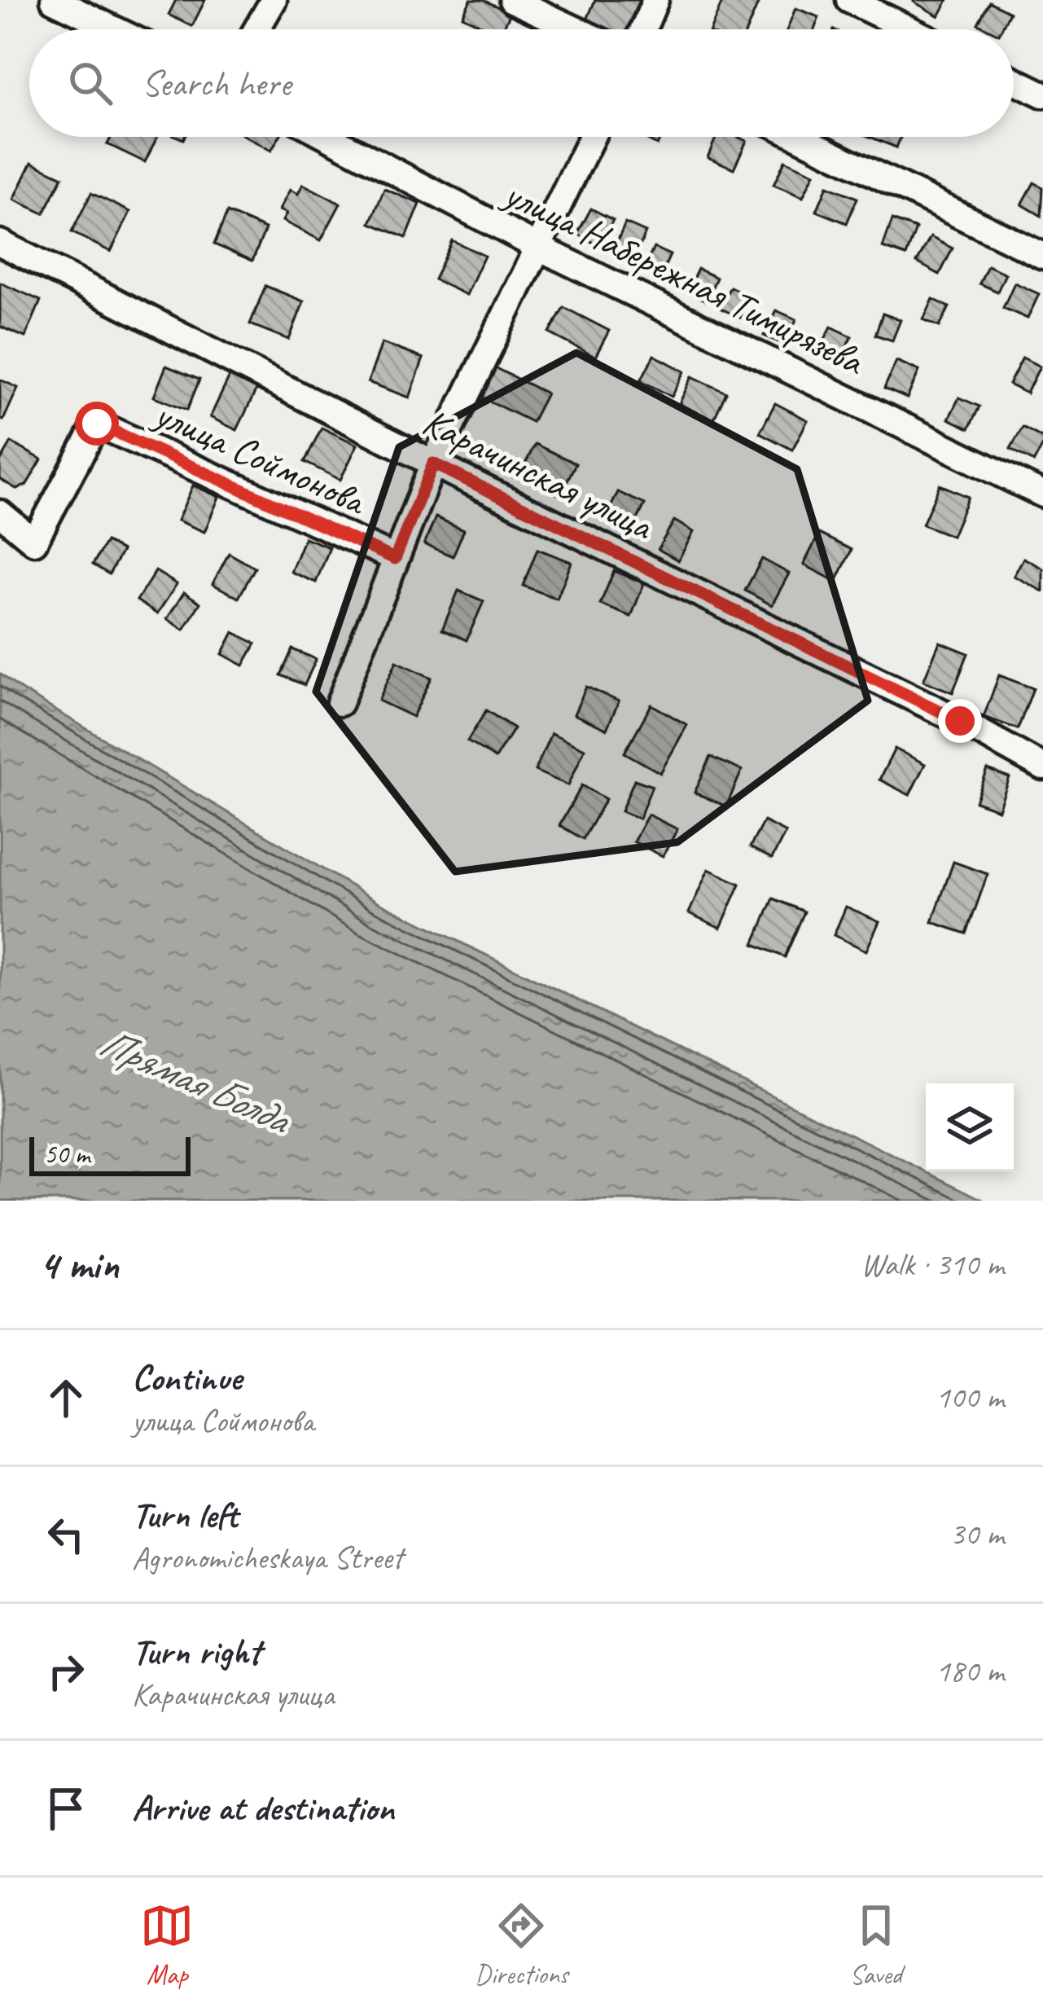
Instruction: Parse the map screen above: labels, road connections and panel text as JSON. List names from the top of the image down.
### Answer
{
  "streets": {
    "street": ["улица Набережная Тимирязева", "улица Соймонова", "Карачинская улица"]
  },
  "water": ["Прямая Болда"],
  "scale_bar": "50 m",
  "page": {
    "search": "Search here",
    "scale": "50 m",
    "heading": ["4 min", "Walk · 310 m"],
    "list": [
      ["Continue", "улица Соймонова", "100 m"],
      ["Turn left", "Agronomicheskaya Street", "30 m"],
      ["Turn right", "Карачинская улица", "180 m"],
      "Arrive at destination"
    ],
    "nav": ["Map", "Directions", "Saved"]
  }
}
